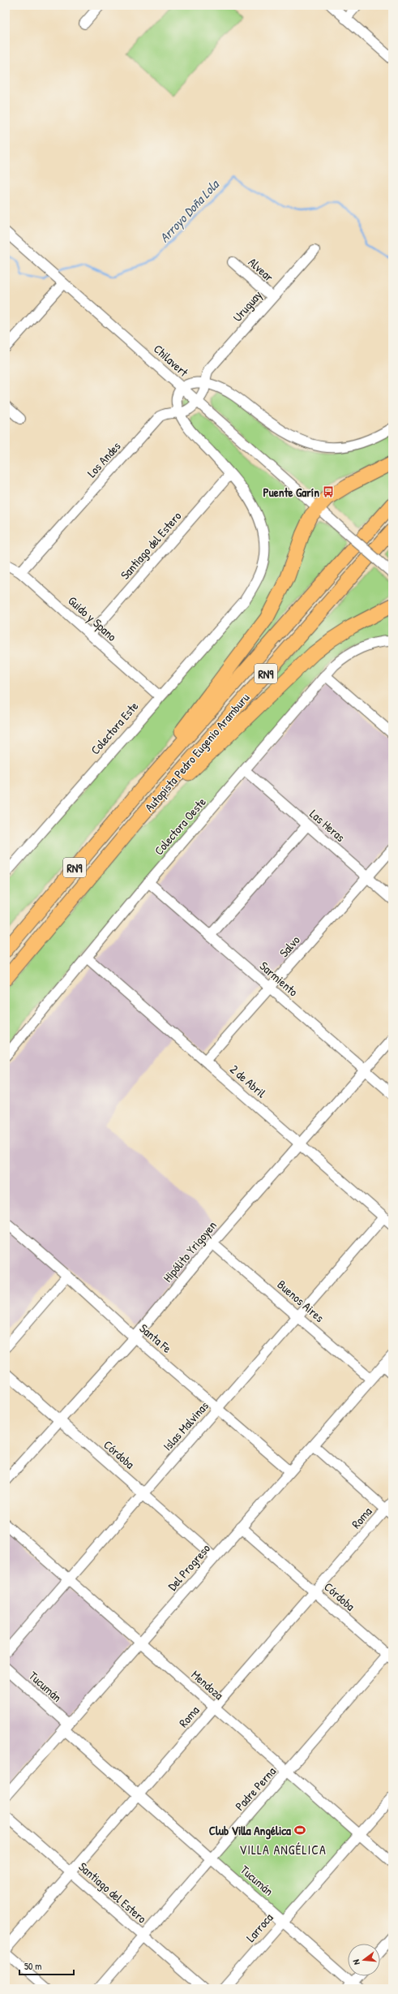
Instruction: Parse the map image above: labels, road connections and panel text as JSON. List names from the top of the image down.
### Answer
{
  "streets": {
    "highway": ["RN9", "Autopista Pedro Eugenio Aramburu"],
    "street": [
      "Alvear",
      "Uruguay",
      "Chilavert",
      "Los Andes",
      "Santiago del Estero",
      "Guido y Spano",
      "Colectora Este",
      "Las Heras",
      "Colectora Oeste",
      "Salvo",
      "Sarmiento",
      "2 de Abril",
      "Hipólito Yrigoyen",
      "Buenos Aires",
      "Santa Fe",
      "Islas Malvinas",
      "Córdoba",
      "Roma",
      "Del Progreso",
      "Mendoza",
      "Tucumán",
      "Padre Perna",
      "Larroca"
    ]
  },
  "crossings": [
    ["Alvear", "Uruguay"],
    ["Uruguay", "Chilavert"],
    ["Uruguay", "Los Andes"],
    ["Chilavert", "Los Andes"],
    ["Los Andes", "Guido y Spano"],
    ["Los Andes", "Colectora Este"],
    ["Santiago del Estero", "Guido y Spano"],
    ["Santiago del Estero", "Colectora Este"],
    ["Santiago del Estero", "Roma"],
    ["Santiago del Estero", "Padre Perna"],
    ["Guido y Spano", "Colectora Este"],
    ["Las Heras", "Colectora Oeste"],
    ["Las Heras", "Salvo"],
    ["Colectora Oeste", "Sarmiento"],
    ["Colectora Oeste", "2 de Abril"],
    ["Salvo", "Sarmiento"],
    ["Salvo", "2 de Abril"],
    ["Sarmiento", "Hipólito Yrigoyen"],
    ["2 de Abril", "Hipólito Yrigoyen"],
    ["2 de Abril", "Islas Malvinas"],
    ["Hipólito Yrigoyen", "Buenos Aires"],
    ["Hipólito Yrigoyen", "Santa Fe"],
    ["Hipólito Yrigoyen", "Córdoba"],
    ["Buenos Aires", "Islas Malvinas"],
    ["Buenos Aires", "Del Progreso"],
    ["Santa Fe", "Islas Malvinas"],
    ["Santa Fe", "Del Progreso"],
    ["Islas Malvinas", "Córdoba"],
    ["Islas Malvinas", "Mendoza"],
    ["Córdoba", "Roma"],
    ["Córdoba", "Del Progreso"],
    ["Córdoba", "Padre Perna"],
    ["Roma", "Mendoza"],
    ["Roma", "Tucumán"],
    ["Del Progreso", "Mendoza"],
    ["Del Progreso", "Tucumán"],
    ["Mendoza", "Padre Perna"],
    ["Mendoza", "Larroca"],
    ["Tucumán", "Padre Perna"],
    ["Tucumán", "Larroca"]
  ],
  "districts": ["VILLA ANGÉLICA"],
  "water": ["Arroyo Doña Lola"],
  "places": {
    "bus stop": ["Puente Garín"],
    "sports": ["Club Villa Angélica"]
  },
  "scale_bar": "50 m",
  "north": "left"
}
